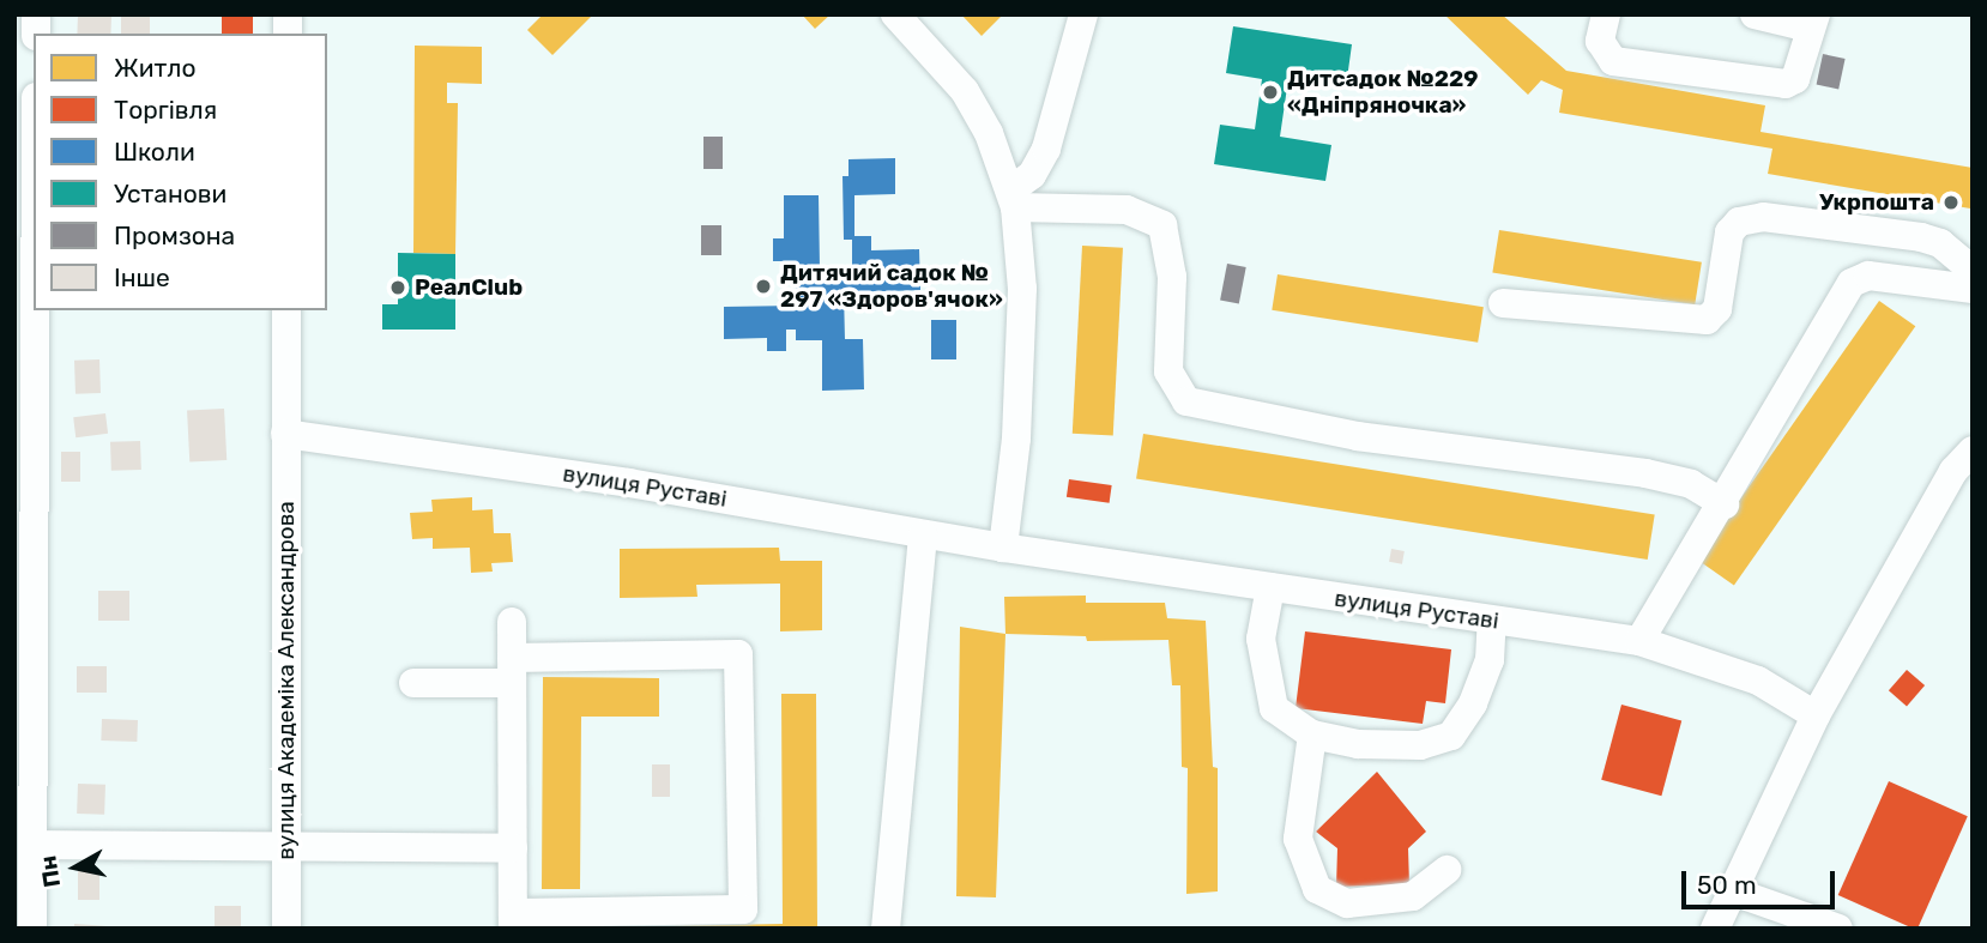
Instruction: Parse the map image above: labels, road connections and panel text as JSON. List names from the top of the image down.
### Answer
{
  "streets": {
    "street": ["вулиця Руставі", "вулиця Академіка Александрова"]
  },
  "crossings": [
    ["вулиця Руставі", "вулиця Академіка Александрова"]
  ],
  "places": [
    "Дитсадок №229 «Дніпряночка»",
    "Укрпошта",
    "Дитячий садок № 297 «Здоров'ячок»",
    "РеалClub"
  ],
  "legend": [
    "Житло",
    "Торгівля",
    "Школи",
    "Установи",
    "Промзона",
    "Інше"
  ],
  "scale_bar": "50 m",
  "north": "left"
}
